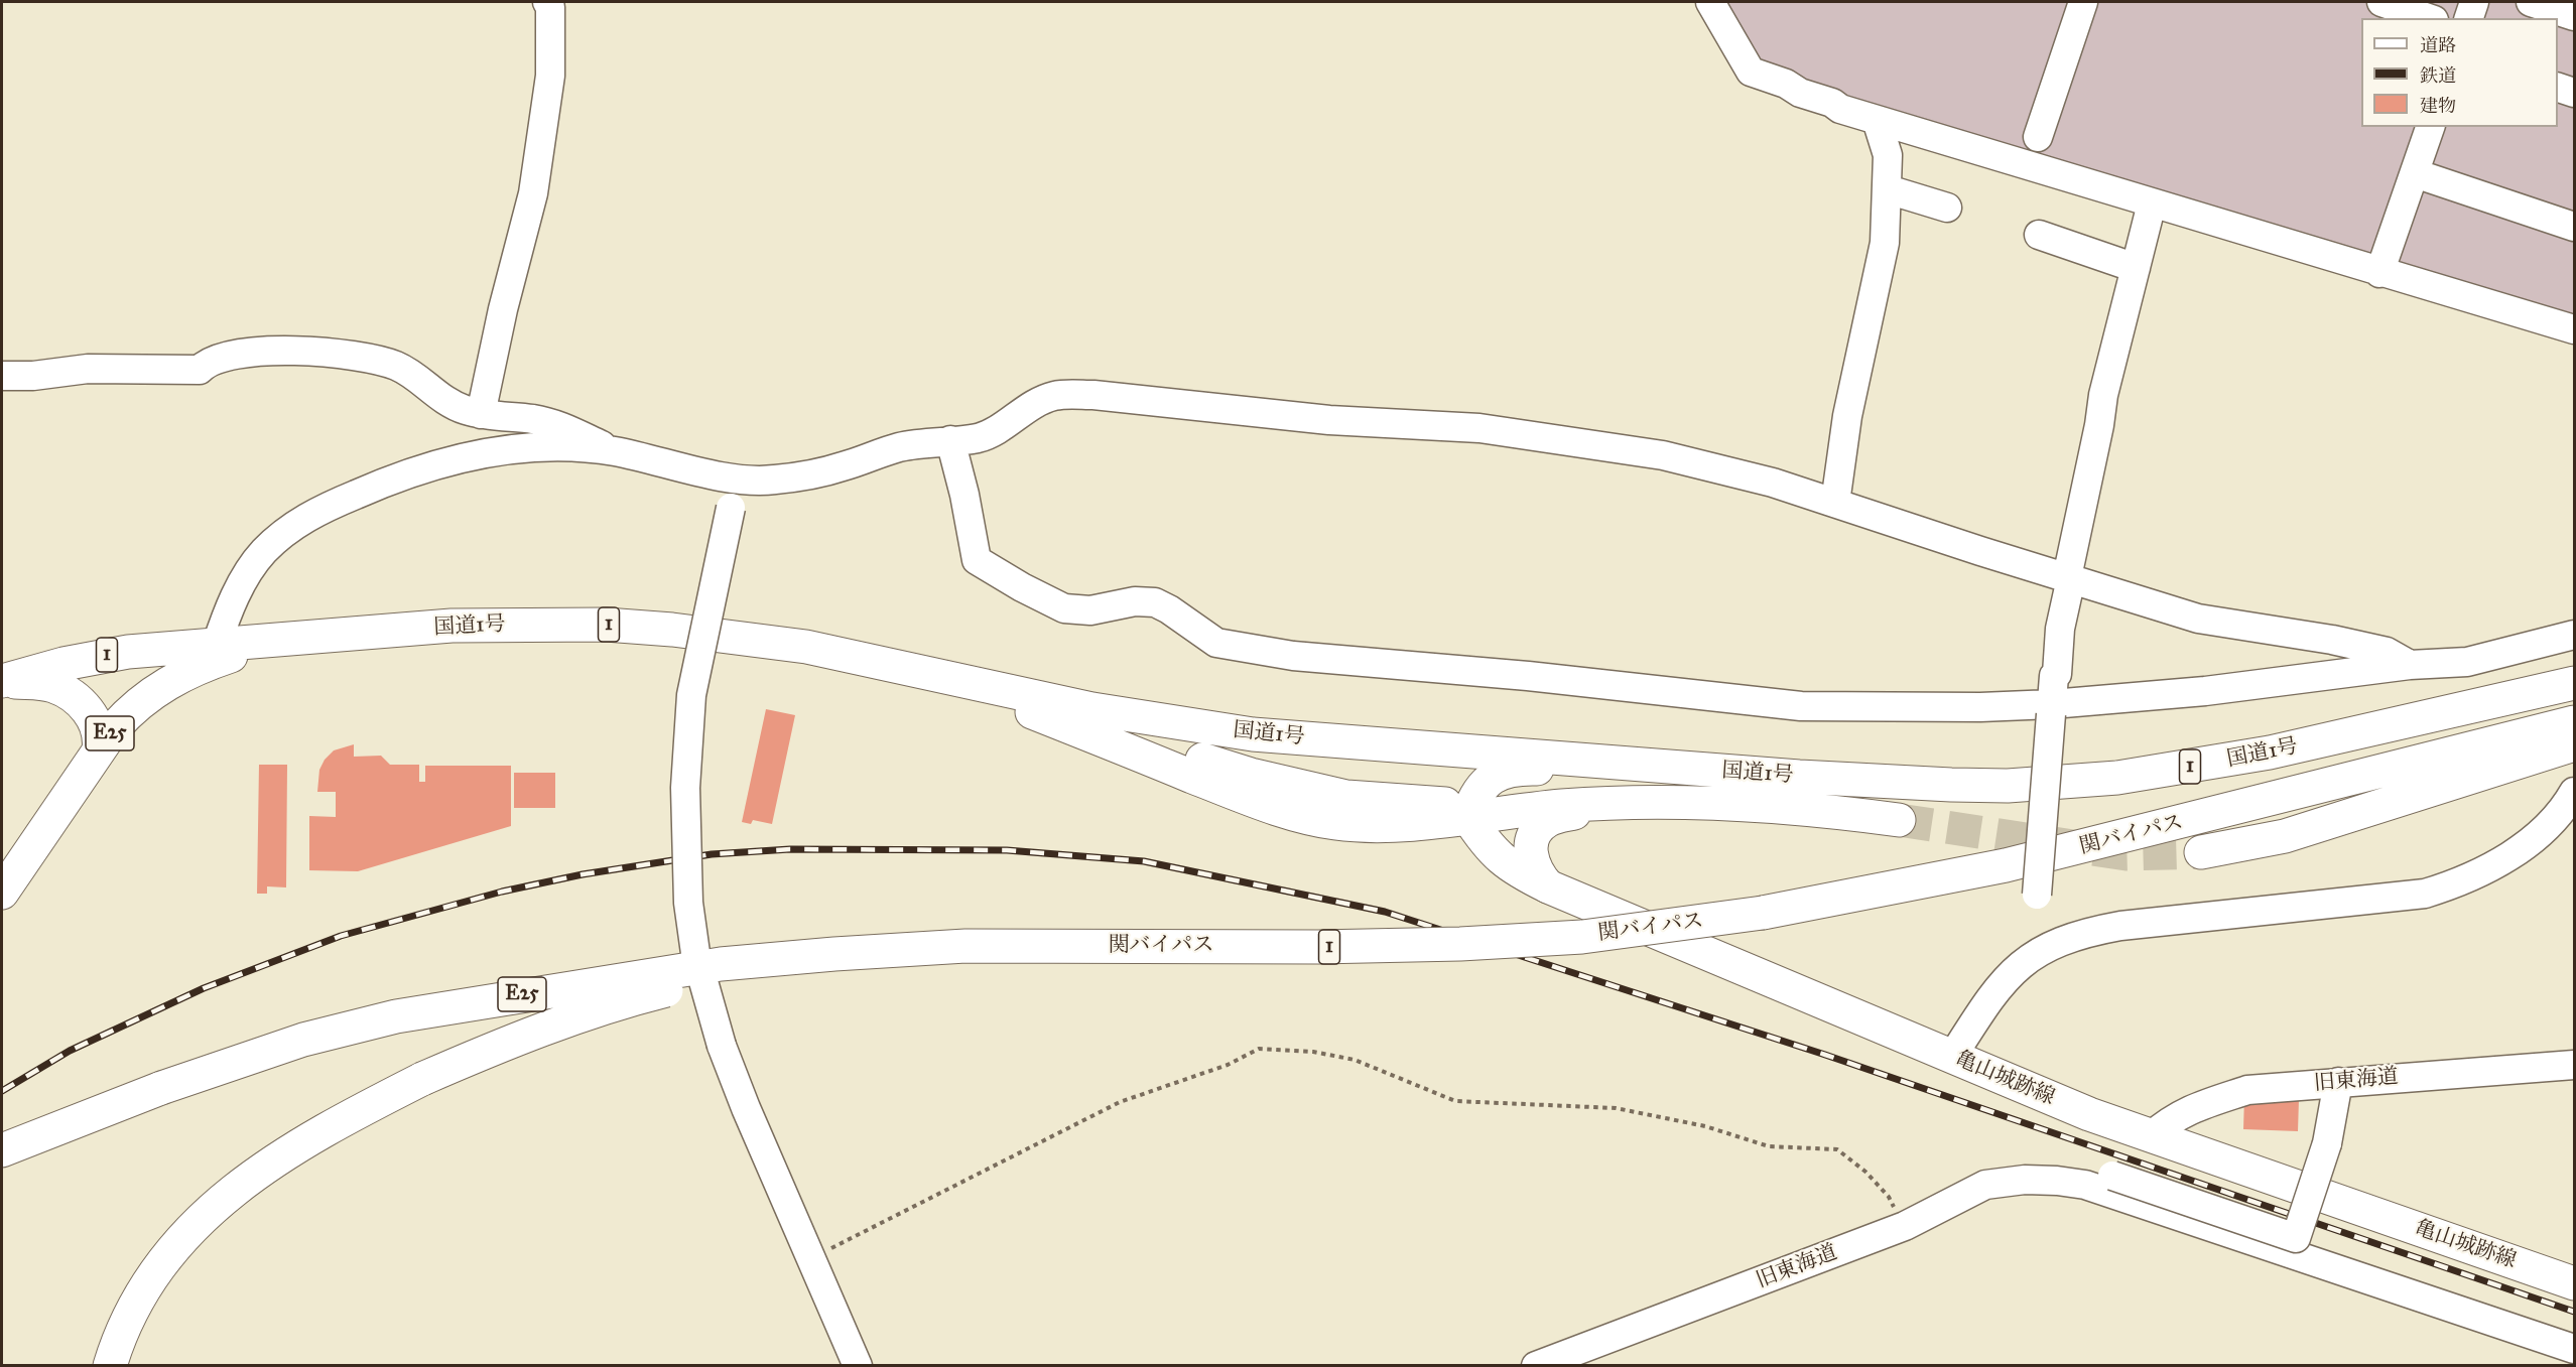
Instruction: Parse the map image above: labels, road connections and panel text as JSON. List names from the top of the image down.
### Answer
{
  "streets": {
    "main road": [
      "1",
      "国道1号",
      "E25",
      "関バイパス",
      "亀山城跡線"
    ],
    "street": ["旧東海道"]
  },
  "crossings": [
    ["1", "関バイパス"],
    ["国道1号", "E25"],
    ["国道1号", "亀山城跡線"],
    ["E25", "関バイパス"],
    ["亀山城跡線", "旧東海道"]
  ],
  "legend": ["道路", "鉄道", "建物"]
}
